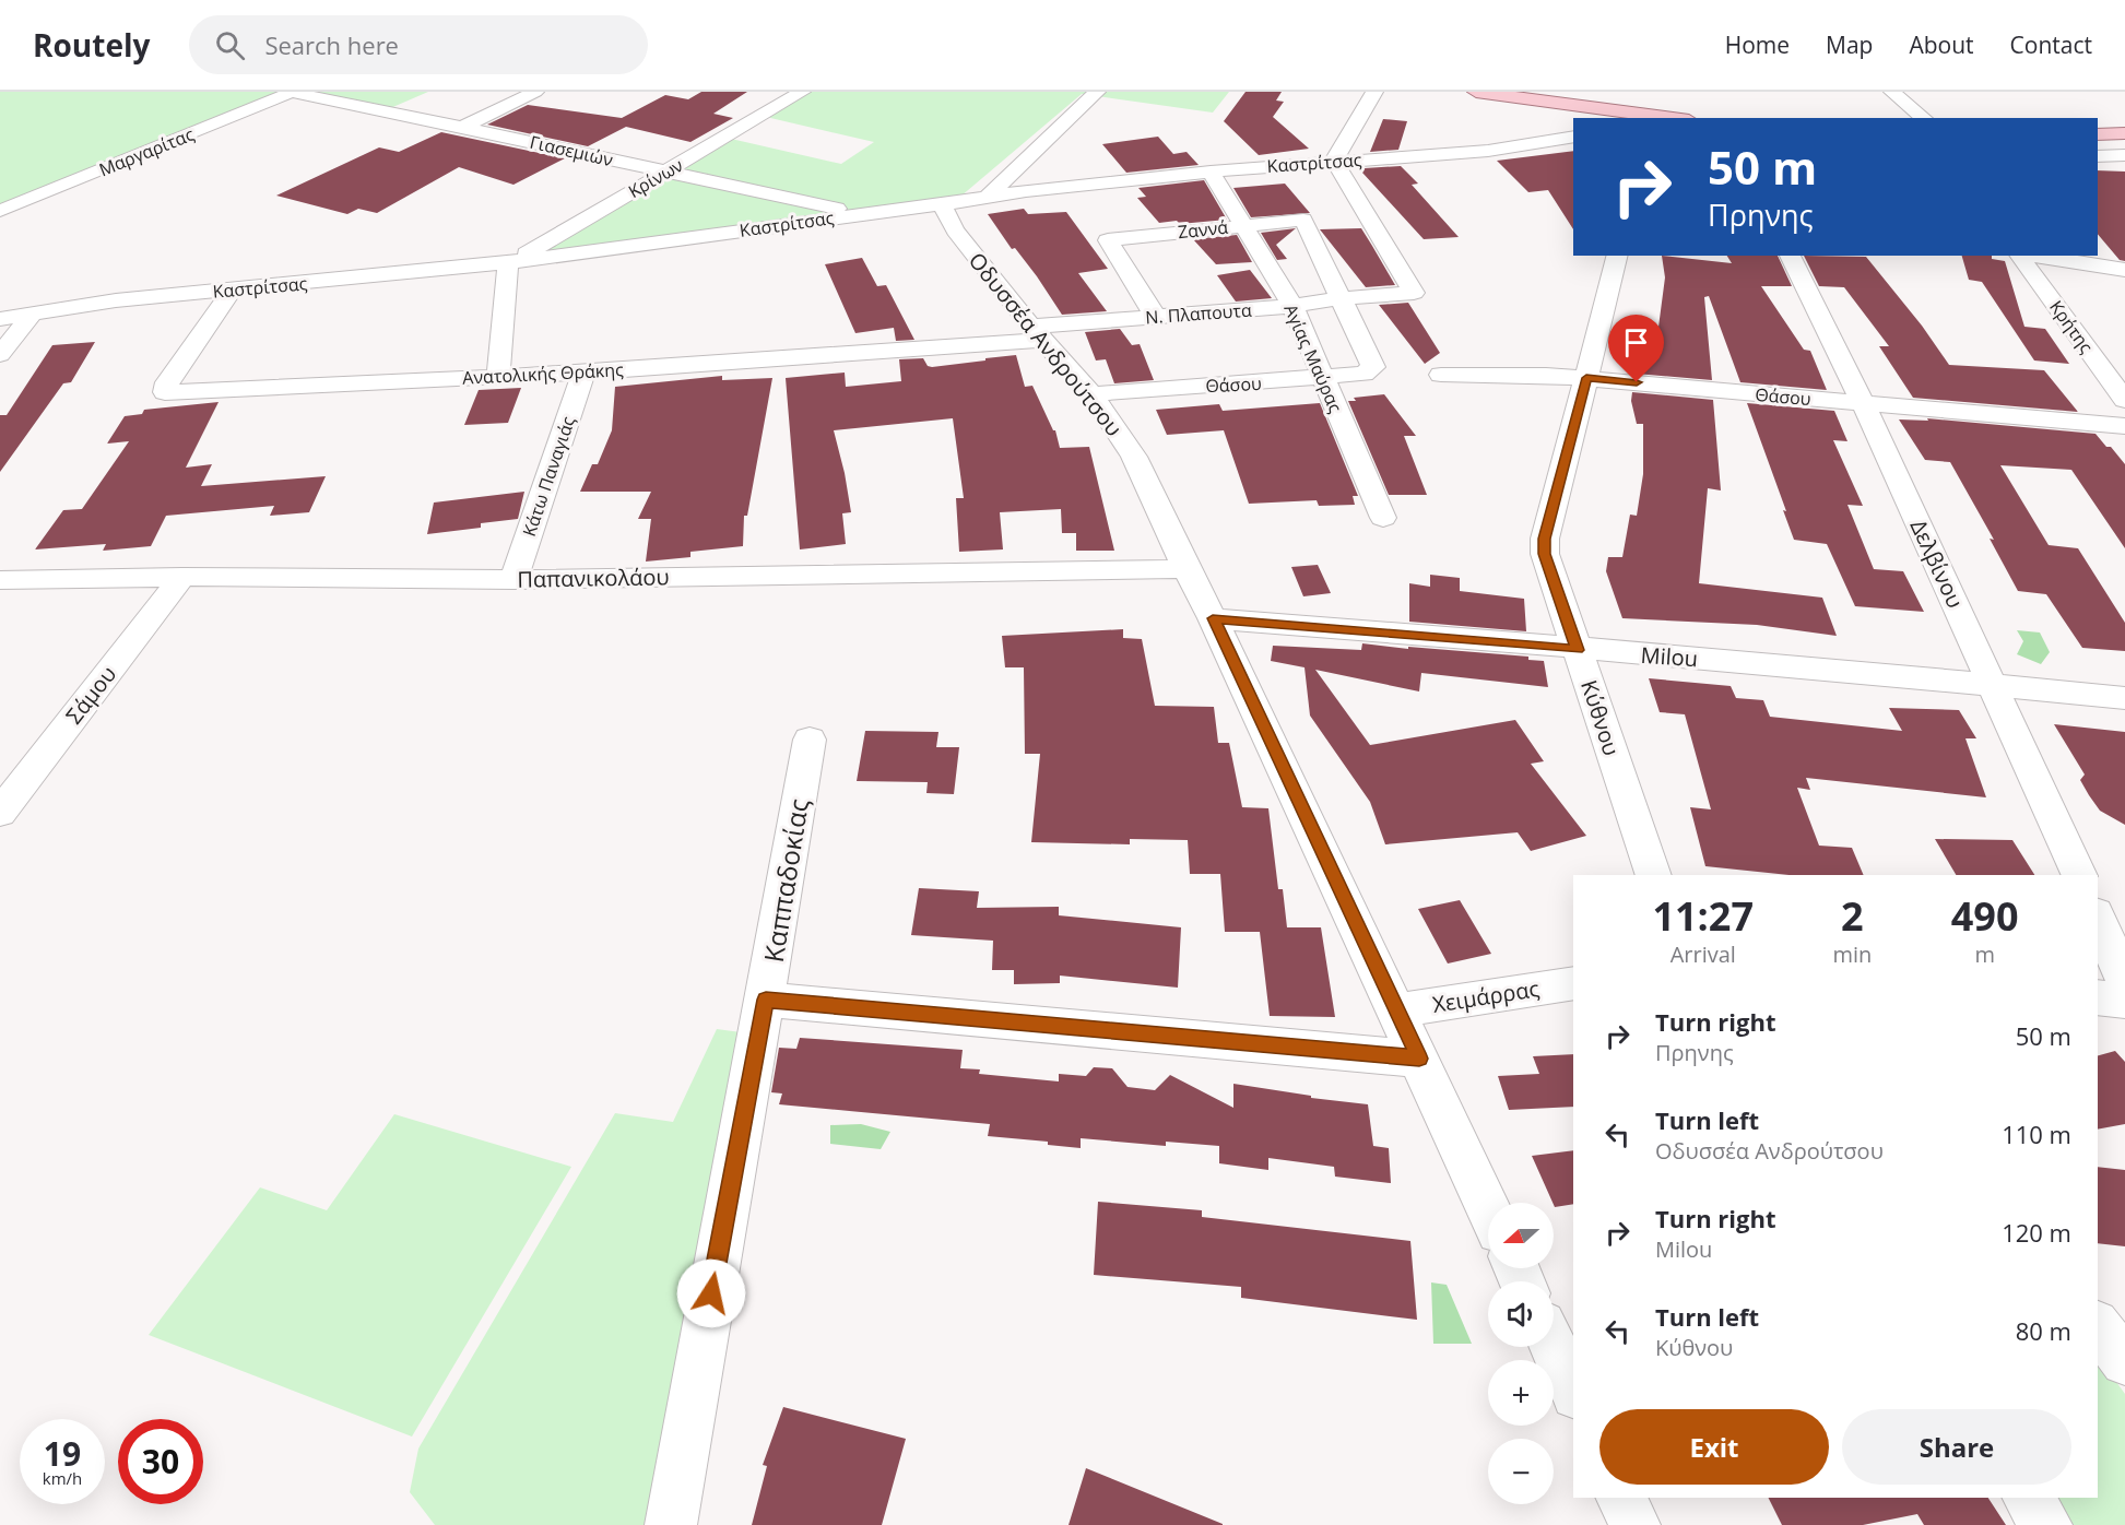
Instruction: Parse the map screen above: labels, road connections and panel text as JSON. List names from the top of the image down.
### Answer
{
  "streets": {
    "street": [
      "Γιασεμιών",
      "Μαργαρίτας",
      "Καστρίτσας",
      "Κρίνων",
      "Ζαννά",
      "Ν. Πλαπουτα",
      "Κρήτης",
      "Οδυσσέα Ανδρούτσου",
      "Αγίας Μαύρας",
      "Ανατολικής Θράκης",
      "Θάσου",
      "Κάτω Παναγιάς",
      "Δελβίνου",
      "Παπανικολάου",
      "Milou",
      "Σάμου",
      "Κύθνου",
      "Καππαδοκίας",
      "Χειμάρρας"
    ]
  },
  "crossings": [
    ["Γιασεμιών", "Μαργαρίτας"],
    ["Γιασεμιών", "Καστρίτσας"],
    ["Γιασεμιών", "Κρίνων"],
    ["Καστρίτσας", "Κρίνων"],
    ["Καστρίτσας", "Ν. Πλαπουτα"],
    ["Καστρίτσας", "Οδυσσέα Ανδρούτσου"],
    ["Καστρίτσας", "Αγίας Μαύρας"],
    ["Καστρίτσας", "Ανατολικής Θράκης"],
    ["Ζαννά", "Ν. Πλαπουτα"],
    ["Ζαννά", "Αγίας Μαύρας"],
    ["Ζαννά", "Θάσου"],
    ["Ν. Πλαπουτα", "Οδυσσέα Ανδρούτσου"],
    ["Ν. Πλαπουτα", "Αγίας Μαύρας"],
    ["Ν. Πλαπουτα", "Ανατολικής Θράκης"],
    ["Ν. Πλαπουτα", "Θάσου"],
    ["Οδυσσέα Ανδρούτσου", "Ανατολικής Θράκης"],
    ["Οδυσσέα Ανδρούτσου", "Θάσου"],
    ["Οδυσσέα Ανδρούτσου", "Παπανικολάου"],
    ["Οδυσσέα Ανδρούτσου", "Milou"],
    ["Οδυσσέα Ανδρούτσου", "Χειμάρρας"],
    ["Αγίας Μαύρας", "Θάσου"],
    ["Ανατολικής Θράκης", "Κάτω Παναγιάς"],
    ["Θάσου", "Δελβίνου"],
    ["Θάσου", "Κύθνου"],
    ["Κάτω Παναγιάς", "Παπανικολάου"],
    ["Δελβίνου", "Milou"],
    ["Παπανικολάου", "Σάμου"],
    ["Milou", "Κύθνου"]
  ],
  "north": "left",
  "page": {
    "header": "Routely",
    "search": "Search here",
    "nav": [
      "Home",
      "Map",
      "About",
      "Contact"
    ],
    "turn": ["50 m", "Πρηνης"],
    "eta": [
      "11:27",
      "Arrival",
      "2",
      "min",
      "490",
      "m"
    ],
    "list": [
      {
        "name": "Turn right",
        "note": "Πρηνης",
        "value": "50 m"
      },
      {
        "name": "Turn left",
        "note": "Οδυσσέα Ανδρούτσου",
        "value": "110 m"
      },
      {
        "name": "Turn right",
        "note": "Milou",
        "value": "120 m"
      },
      {
        "name": "Turn left",
        "note": "Κύθνου",
        "value": "80 m"
      }
    ],
    "map_buttons": ["+", "−"],
    "buttons": ["Exit", "Share"],
    "speed": "19 km/h",
    "limit": "30"
  }
}
